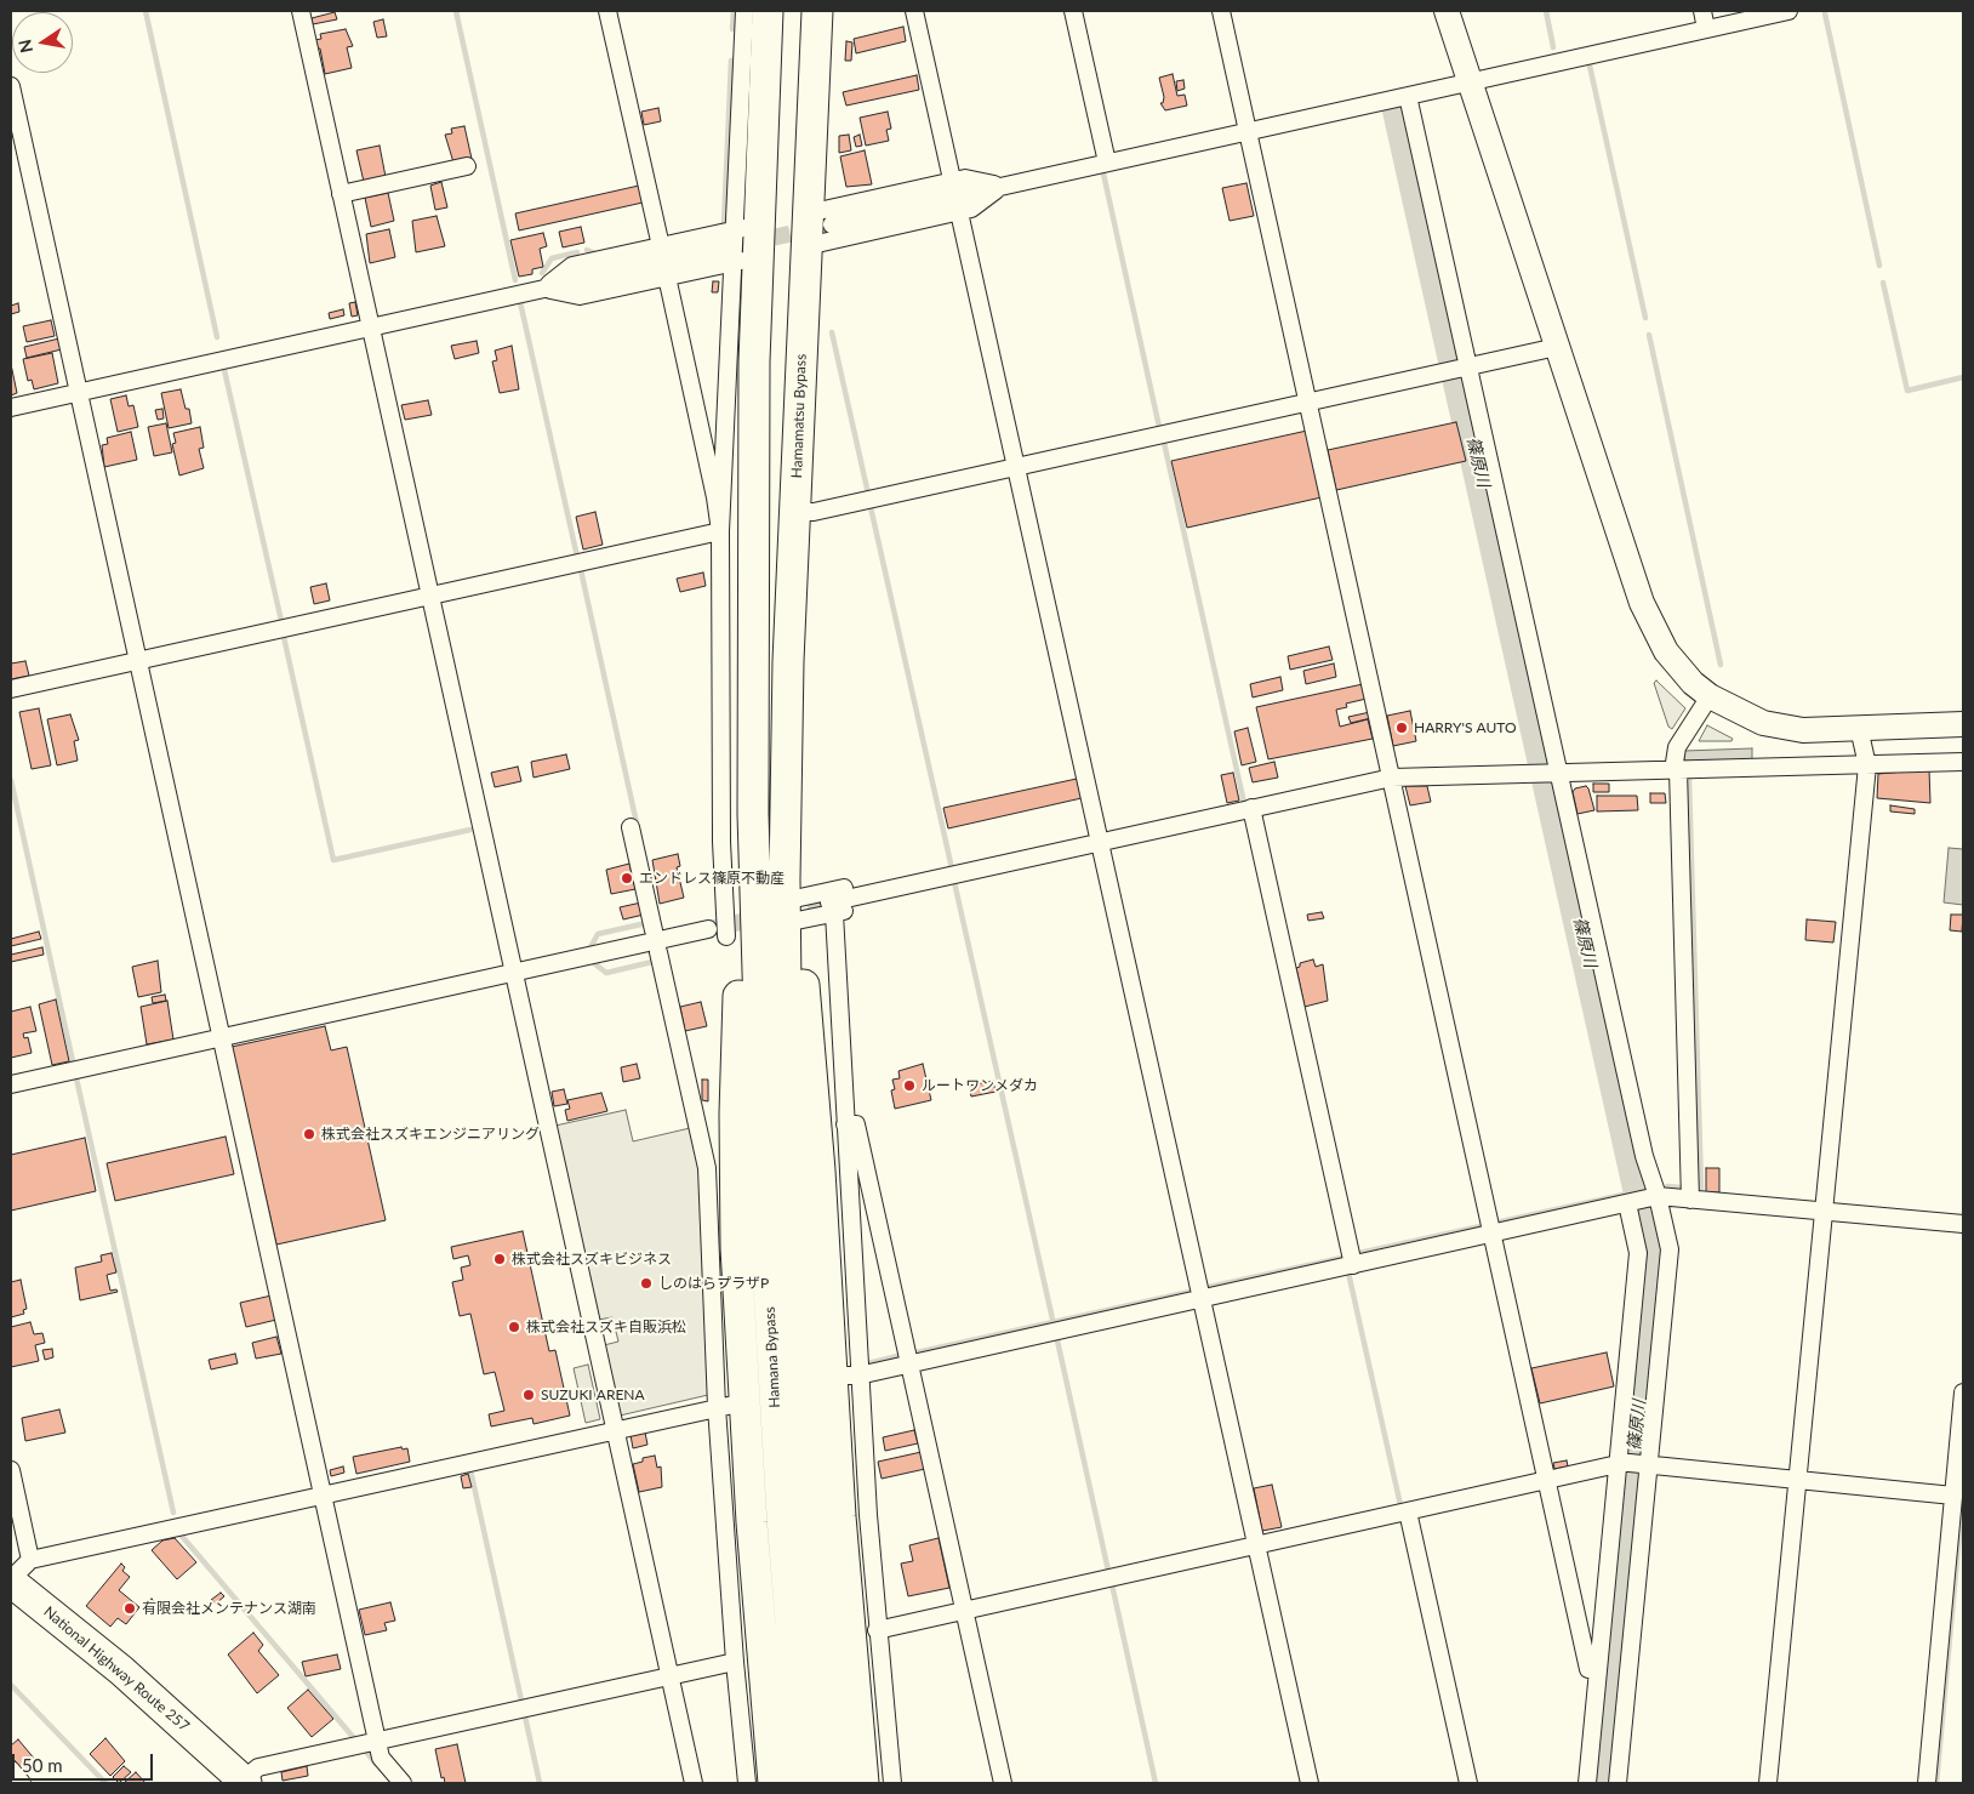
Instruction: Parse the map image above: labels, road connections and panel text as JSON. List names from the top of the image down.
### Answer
{
  "streets": {
    "highway": ["Hamamatsu Bypass", "Hamana Bypass", "National Highway Route 257"]
  },
  "crossings": [
    ["Hamamatsu Bypass", "Hamana Bypass"]
  ],
  "water": ["篠原川"],
  "places": [
    "HARRY'S AUTO",
    "エンドレス篠原不動産",
    "ルートワンメダカ",
    "株式会社スズキエンジニアリング",
    "株式会社スズキビジネス",
    "しのはらプラザP",
    "株式会社スズキ自販浜松",
    "SUZUKI ARENA",
    "有限会社メンテナンス湖南"
  ],
  "scale_bar": "50 m",
  "north": "left"
}
